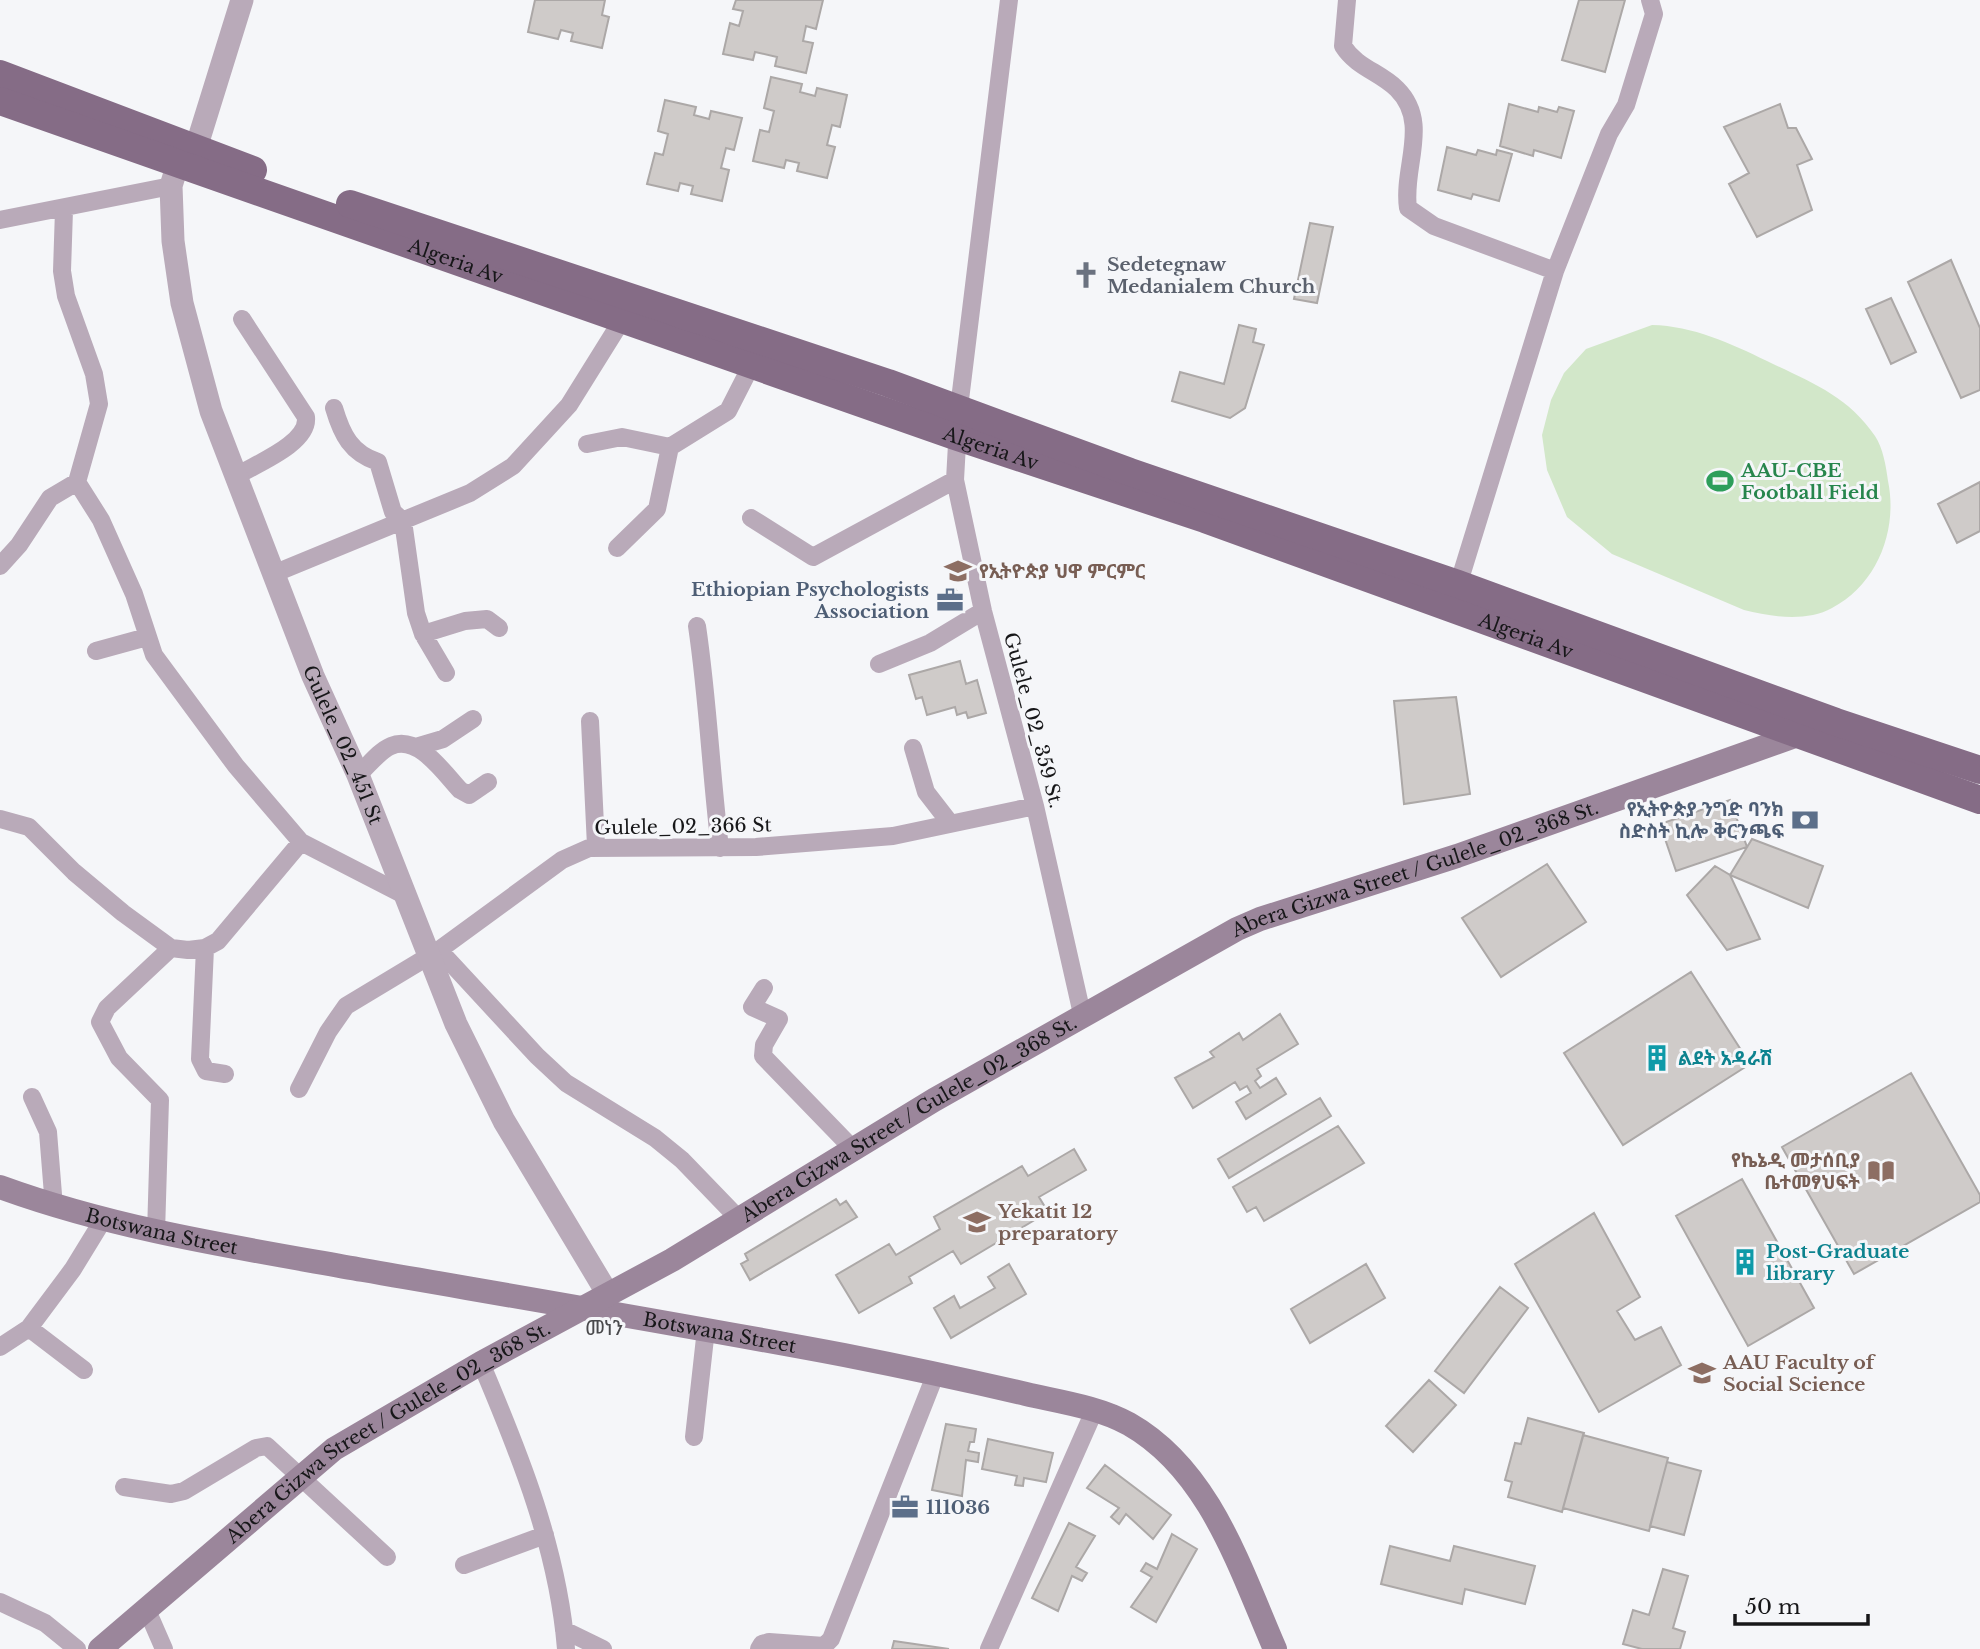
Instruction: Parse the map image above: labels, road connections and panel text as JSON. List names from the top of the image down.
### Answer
{
  "streets": {
    "main road": ["Algeria Av", "Abera Gizwa Street / Gulele_02_368 St.", "Botswana Street"],
    "street": ["Gulele_02_359 St.", "Gulele_02_451 St", "Gulele_02_366 St"]
  },
  "crossings": [
    ["Algeria Av", "Gulele_02_359 St."],
    ["Algeria Av", "Gulele_02_451 St"],
    ["Algeria Av", "Abera Gizwa Street / Gulele_02_368 St."],
    ["Gulele_02_359 St.", "Gulele_02_366 St"],
    ["Gulele_02_359 St.", "Abera Gizwa Street / Gulele_02_368 St."],
    ["Gulele_02_451 St", "Gulele_02_366 St"],
    ["Gulele_02_451 St", "Abera Gizwa Street / Gulele_02_368 St."],
    ["Abera Gizwa Street / Gulele_02_368 St.", "Botswana Street"]
  ],
  "districts": ["መነን"],
  "places": {
    "church": ["Sedetegnaw Medanialem Church"],
    "sports": ["AAU-CBE Football Field"],
    "school or university": ["የኢትዮጵያ ህዋ ምርምር", "Yekatit 12 preparatory", "AAU Faculty of Social Science"],
    "office": ["Ethiopian Psychologists Association", "111036"],
    "bank": ["የኢትዮጵያ ንግድ ባንክ ስድስት ኪሎ ቅርንጫፍ"],
    "building": ["ልደት አዳራሽ", "Post-Graduate library"],
    "library": ["የኬኔዲ መታሰቢያ ቤተመፃህፍት"]
  },
  "scale_bar": "50 m"
}
